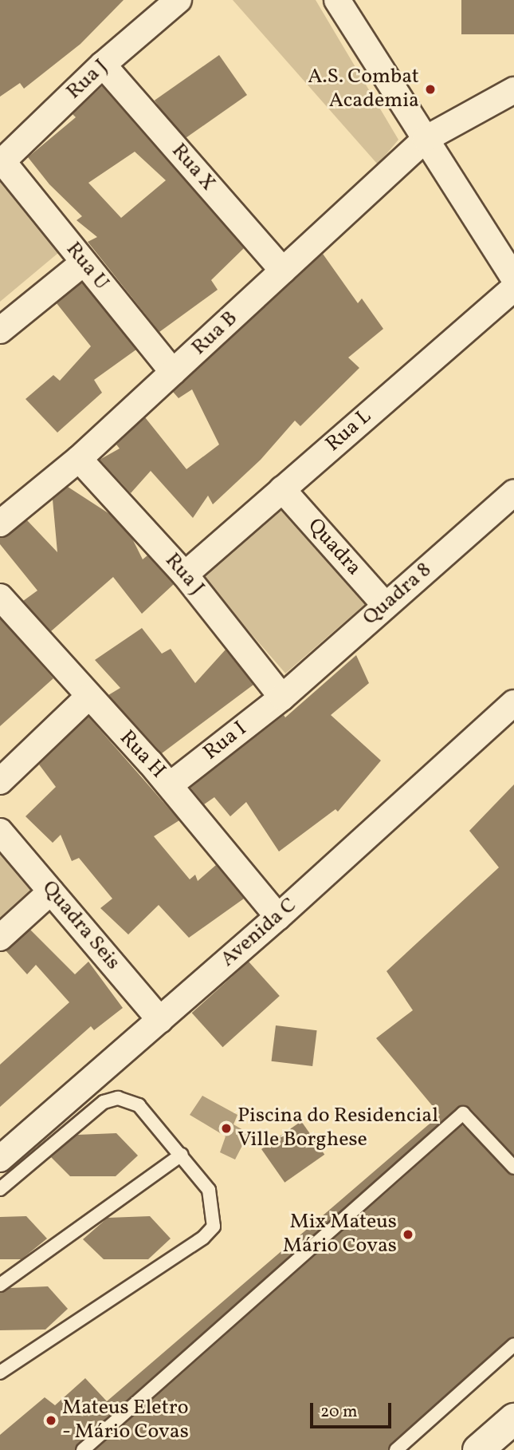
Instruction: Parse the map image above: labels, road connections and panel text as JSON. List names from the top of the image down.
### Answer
{
  "streets": {
    "street": [
      "Rua J",
      "Rua X",
      "Rua U",
      "Rua B",
      "Rua L",
      "Quadra",
      "Quadra 8",
      "Rua I",
      "Rua H",
      "Quadra Seis",
      "Avenida C"
    ]
  },
  "crossings": [
    ["Rua J", "Rua X"],
    ["Rua J", "Rua U"],
    ["Rua J", "Rua B"],
    ["Rua J", "Rua L"],
    ["Rua J", "Quadra 8"],
    ["Rua J", "Rua I"],
    ["Rua X", "Rua B"],
    ["Rua U", "Rua B"],
    ["Rua L", "Quadra"],
    ["Quadra", "Quadra 8"],
    ["Quadra 8", "Rua I"],
    ["Rua I", "Rua H"],
    ["Rua H", "Avenida C"],
    ["Quadra Seis", "Avenida C"]
  ],
  "places": [
    "A.S. Combat Academia",
    "Piscina do Residencial Ville Borghese",
    "Mix Mateus Mário Covas",
    "Mateus Eletro - Mário Covas"
  ],
  "scale_bar": "20 m"
}
